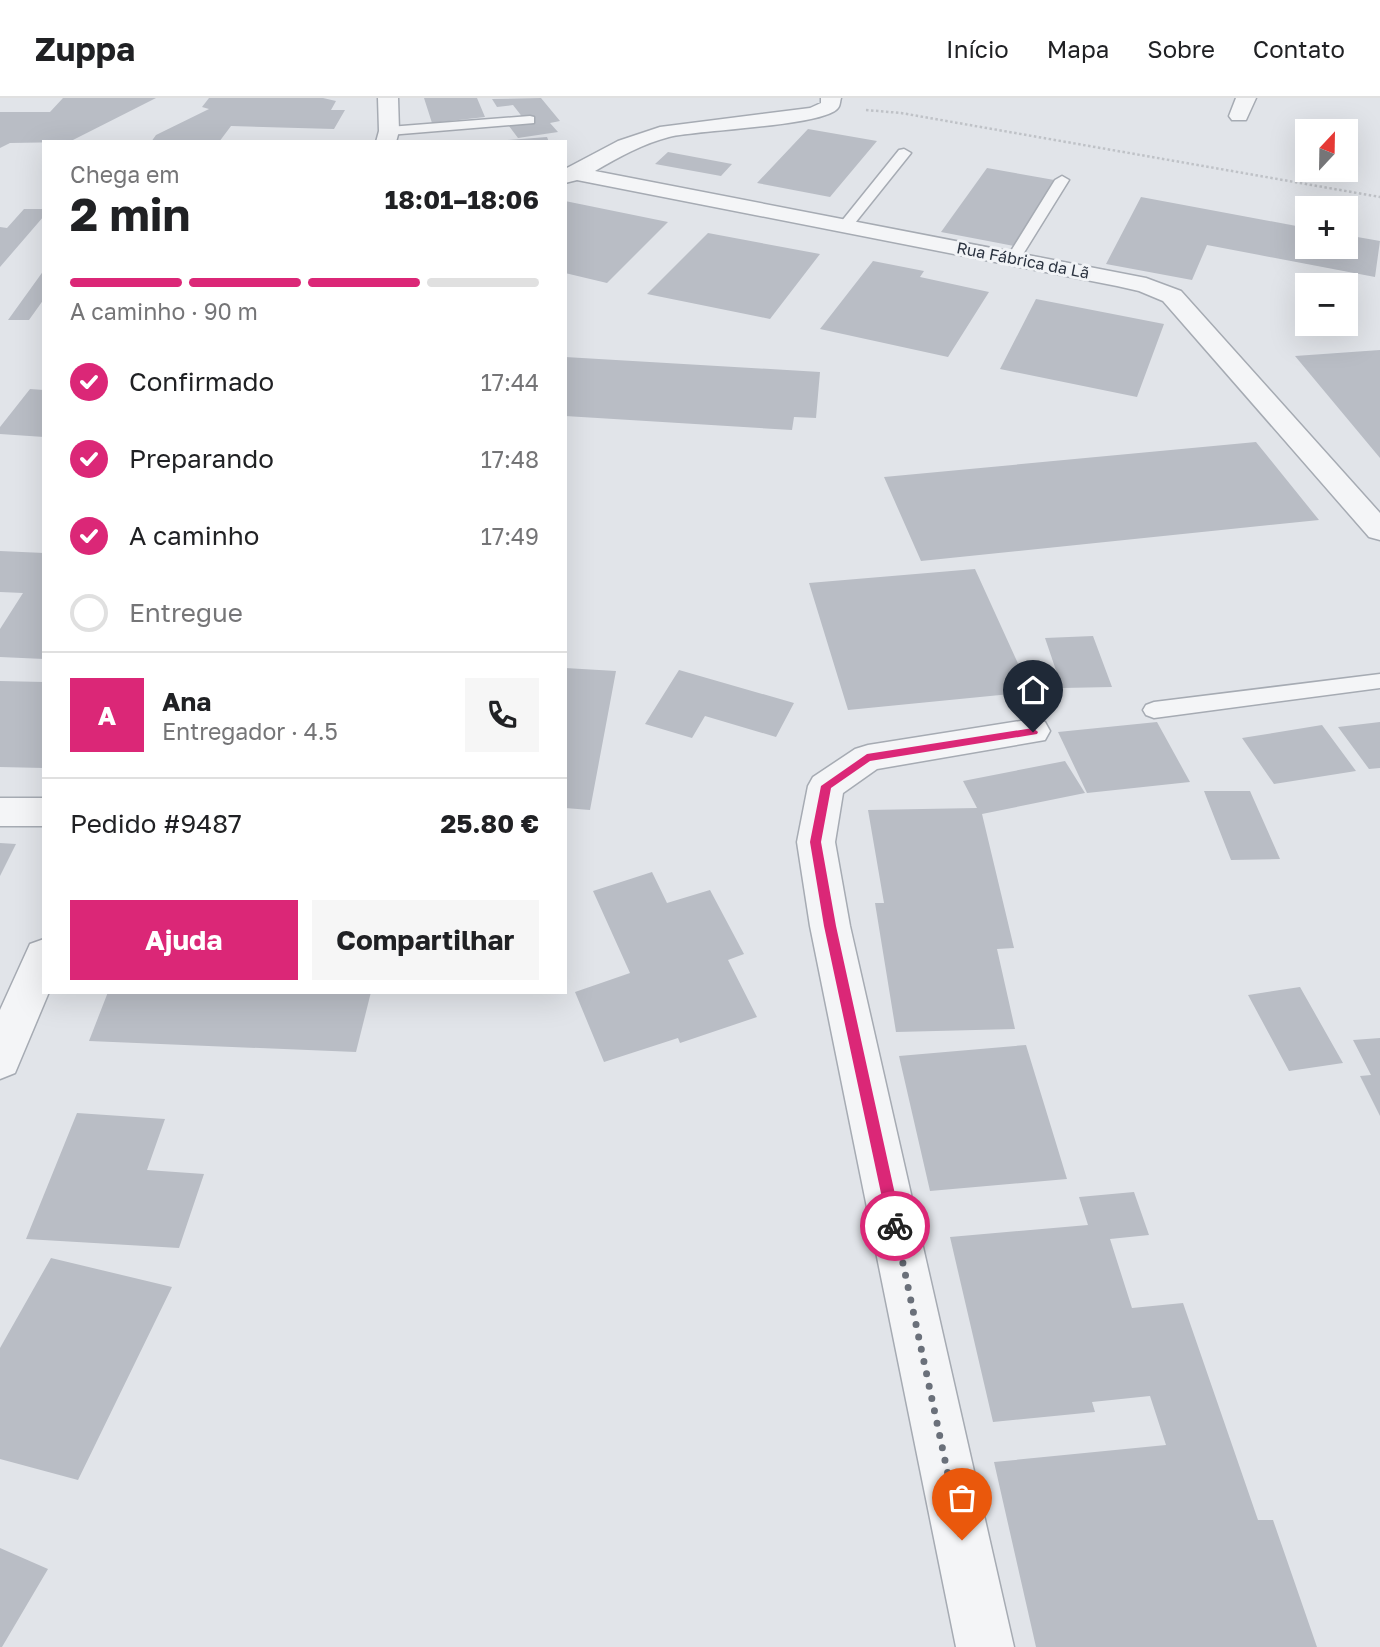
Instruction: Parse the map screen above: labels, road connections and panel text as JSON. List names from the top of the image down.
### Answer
{
  "streets": {
    "street": ["Rua Fábrica da Lã"]
  },
  "north": "top",
  "page": {
    "header": "Zuppa",
    "nav": [
      "Início",
      "Mapa",
      "Sobre",
      "Contato"
    ],
    "map_buttons": ["+", "−"],
    "heading": ["2 min", "Chega em", "18:01–18:06"],
    "panel": [
      "Ana",
      "Entregador · 4.5",
      "Pedido #9487",
      "25.80 €"
    ],
    "bar": "A caminho · 90 m",
    "list": [
      ["Confirmado", "17:44"],
      ["Preparando", "17:48"],
      ["A caminho", "17:49"],
      "Entregue"
    ],
    "round": "A",
    "buttons": ["Ajuda", "Compartilhar"]
  }
}
